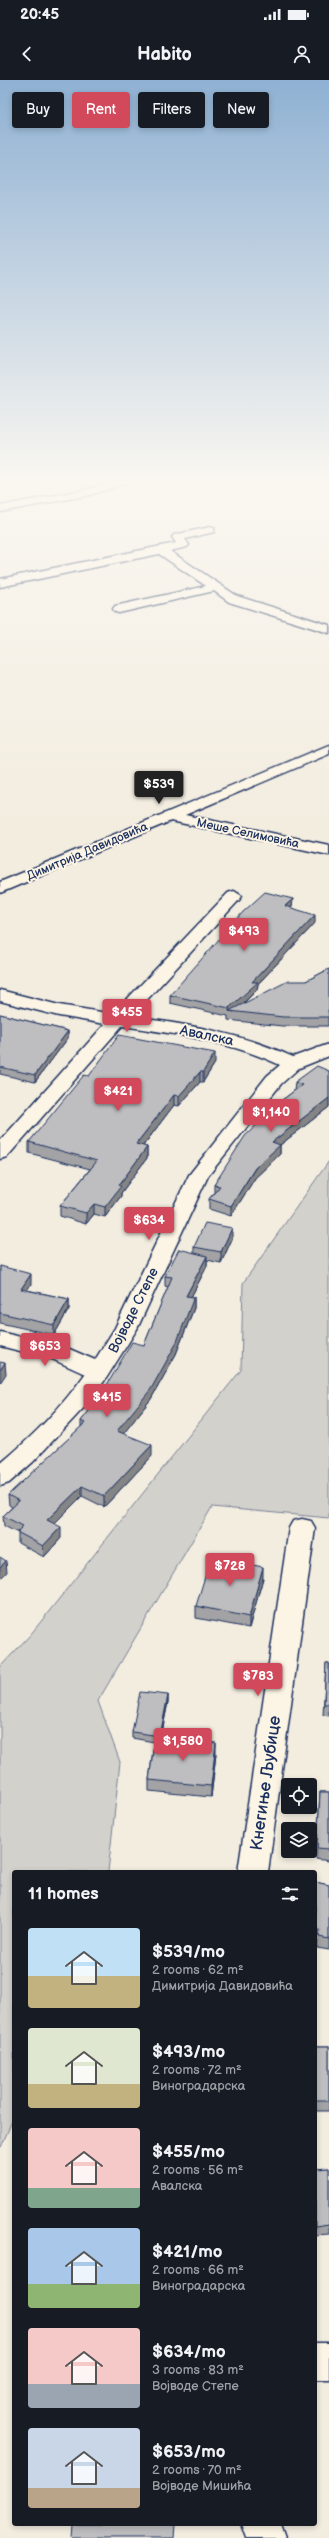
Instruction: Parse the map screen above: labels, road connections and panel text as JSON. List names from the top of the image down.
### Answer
{
  "streets": {
    "street": [
      "Меше Селимовића",
      "Димитрија Давидовића",
      "Авалска",
      "Војводе Степе",
      "Кнегиње Љубице"
    ]
  },
  "crossings": [
    ["Меше Селимовића", "Димитрија Давидовића"],
    ["Авалска", "Војводе Степе"]
  ],
  "page": {
    "status": "20:45",
    "header": "Habito",
    "chip": [
      "Buy",
      "Rent",
      "Filters",
      "New"
    ],
    "price": [
      "$539",
      "$493",
      "$455",
      "$421",
      "$1,140",
      "$634",
      "$653",
      "$415",
      "$728",
      "$783",
      "$1,580"
    ],
    "heading": "11 homes",
    "list": [
      {
        "name": "$539/mo",
        "note": "2 rooms · 62 m² · Димитрија Давидовића"
      },
      {
        "name": "$493/mo",
        "note": "2 rooms · 72 m² · Виноградарска"
      },
      {
        "name": "$455/mo",
        "note": "2 rooms · 56 m² · Авалска"
      },
      {
        "name": "$421/mo",
        "note": "2 rooms · 66 m² · Виноградарска"
      },
      {
        "name": "$634/mo",
        "note": "3 rooms · 83 m² · Војводе Степе"
      },
      {
        "name": "$653/mo",
        "note": "2 rooms · 70 m² · Војводе Мишића"
      }
    ]
  }
}
